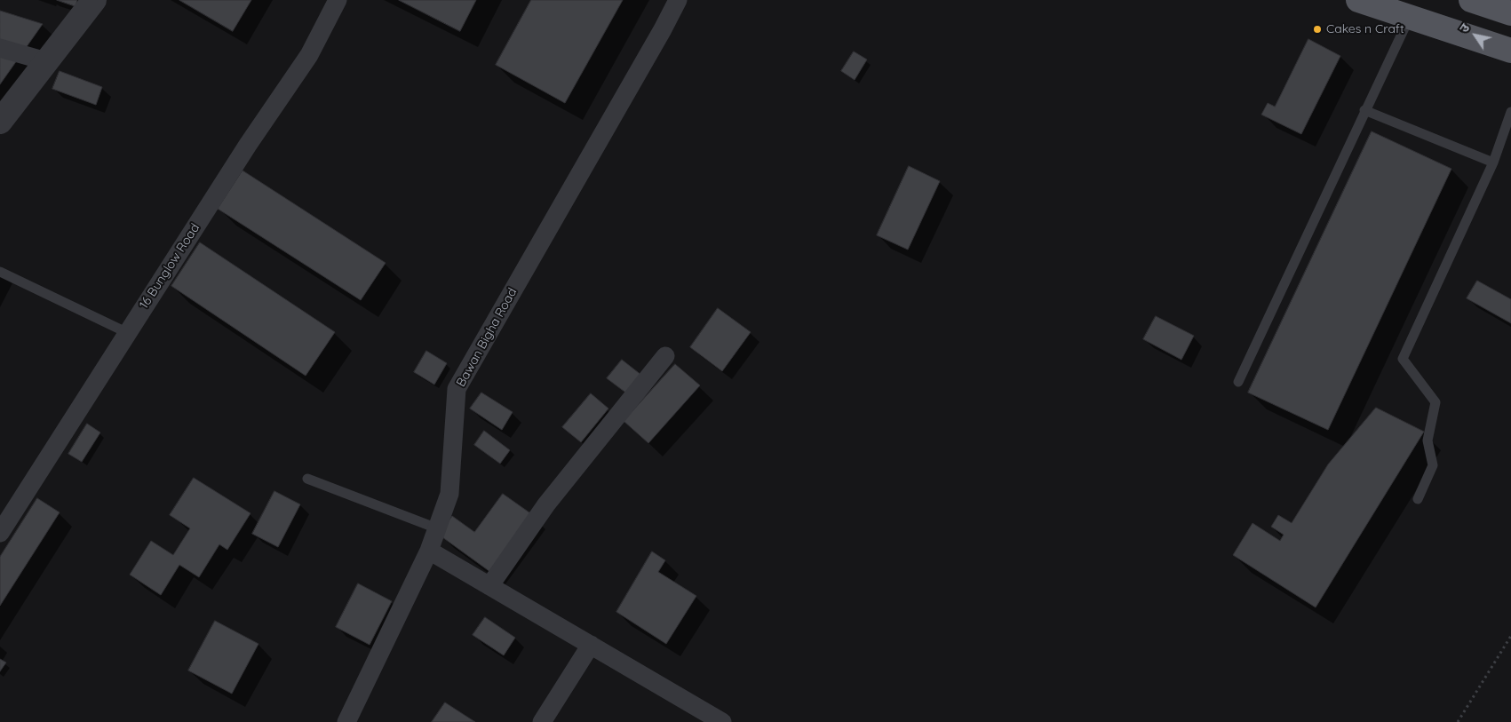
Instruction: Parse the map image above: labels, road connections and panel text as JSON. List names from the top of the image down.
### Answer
{
  "streets": {
    "street": ["16 Bunglow Road", "Bawan Bigha Road"]
  },
  "places": ["Cakes n Craft"],
  "north": "top left"
}
